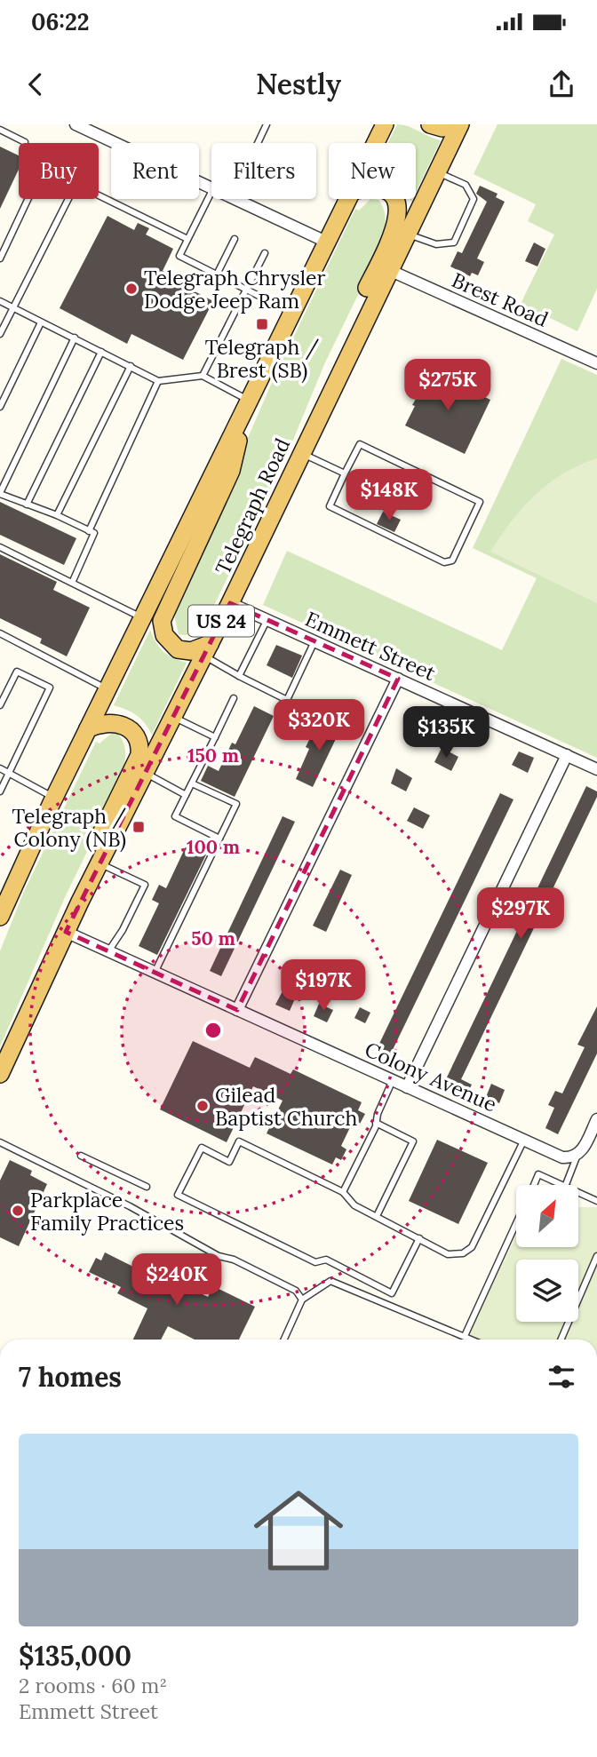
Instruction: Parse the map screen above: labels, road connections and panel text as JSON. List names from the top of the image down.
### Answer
{
  "streets": {
    "main road": ["Telegraph Road", "US 24"],
    "street": ["Brest Road", "Emmett Street", "Colony Avenue"]
  },
  "crossings": [
    ["Brest Road", "Telegraph Road"],
    ["Telegraph Road", "Emmett Street"],
    ["Telegraph Road", "Colony Avenue"]
  ],
  "places": {
    "other": ["Telegraph Chrysler Dodge Jeep Ram", "Gilead Baptist Church", "Parkplace Family Practices"],
    "transit": ["Telegraph / Brest (SB)", "Telegraph / Colony (NB)"]
  },
  "north": "top right",
  "page": {
    "status": "06:22",
    "header": "Nestly",
    "chip": [
      "Buy",
      "Rent",
      "Filters",
      "New"
    ],
    "price": [
      "$275K",
      "$148K",
      "$320K",
      "$135K",
      "$297K",
      "$197K",
      "$240K"
    ],
    "heading": "7 homes",
    "list": [
      {
        "name": "$135,000",
        "note": "2 rooms · 60 m² · Emmett Street"
      }
    ]
  },
  "rings": ["150 m", "100 m", "50 m"]
}
